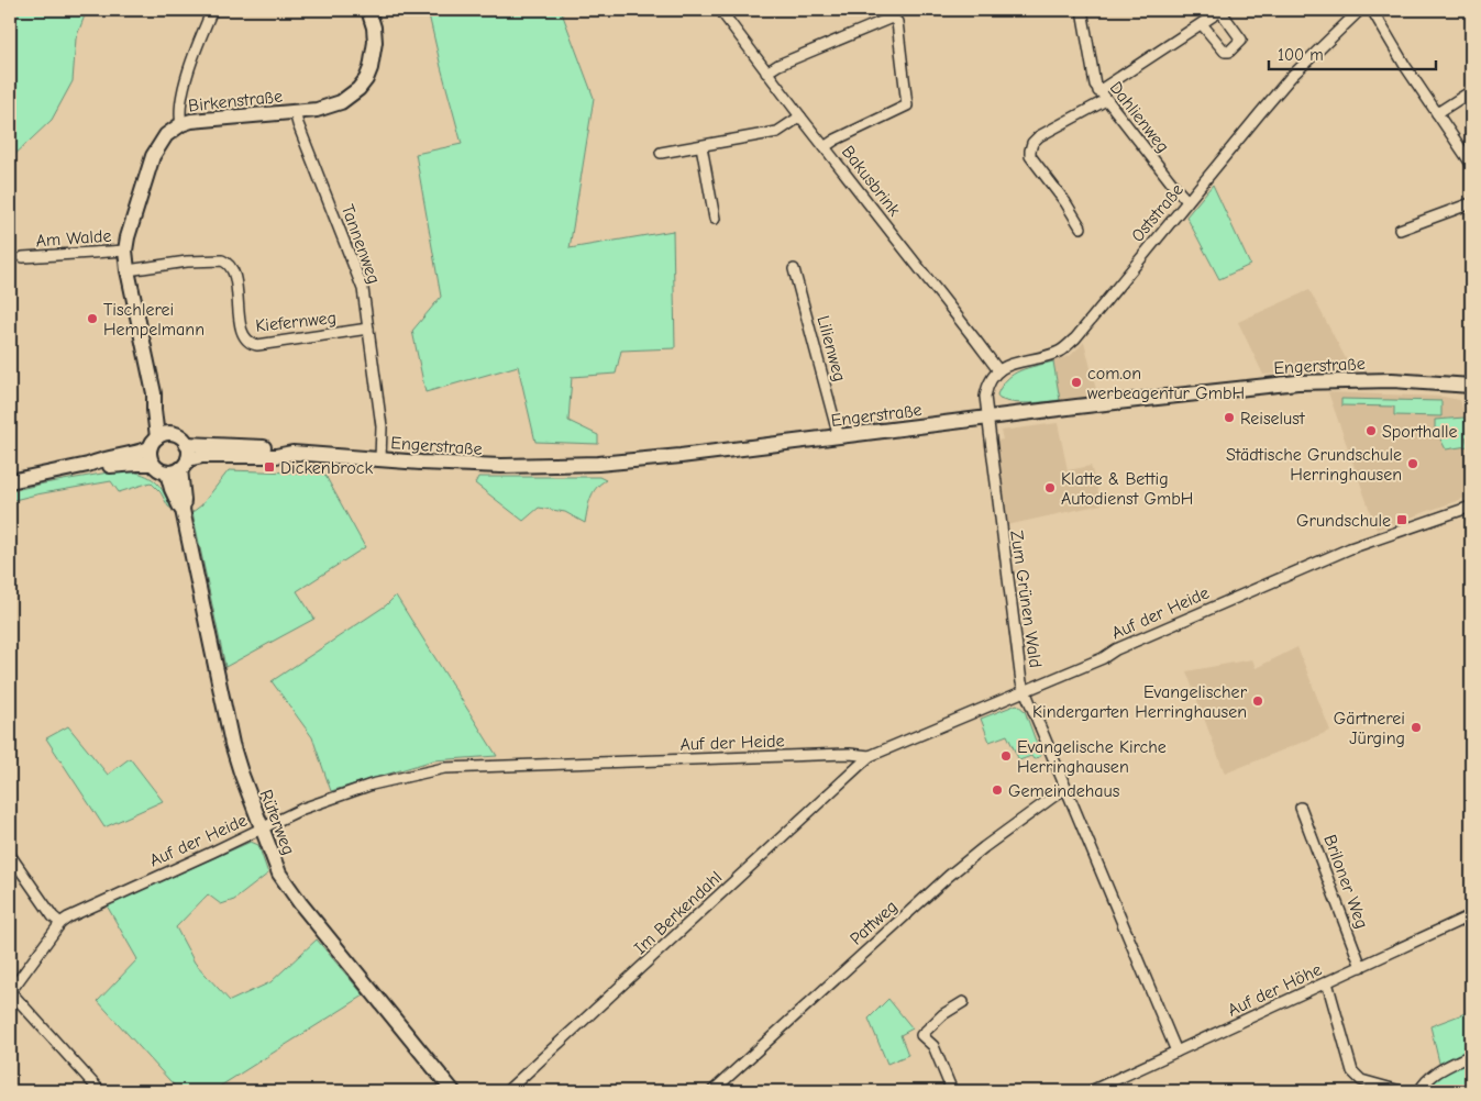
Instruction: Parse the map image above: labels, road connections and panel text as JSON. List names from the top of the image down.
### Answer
{
  "streets": {
    "main road": ["Birkenstraße", "Engerstraße", "Rüterweg"],
    "street": [
      "Dahlienweg",
      "Bakusbrink",
      "Oststraße",
      "Am Walde",
      "Tannenweg",
      "Kiefernweg",
      "Lilienweg",
      "Zum Grünen Wald",
      "Auf der Heide",
      "Briloner Weg",
      "Im Berkendahl",
      "Pattweg",
      "Auf der Höhe"
    ]
  },
  "crossings": [
    ["Birkenstraße", "Am Walde"],
    ["Birkenstraße", "Tannenweg"],
    ["Birkenstraße", "Kiefernweg"],
    ["Birkenstraße", "Engerstraße"],
    ["Birkenstraße", "Rüterweg"],
    ["Dahlienweg", "Oststraße"],
    ["Bakusbrink", "Oststraße"],
    ["Tannenweg", "Kiefernweg"],
    ["Tannenweg", "Engerstraße"],
    ["Lilienweg", "Engerstraße"],
    ["Engerstraße", "Zum Grünen Wald"],
    ["Engerstraße", "Rüterweg"],
    ["Zum Grünen Wald", "Auf der Heide"],
    ["Zum Grünen Wald", "Pattweg"],
    ["Zum Grünen Wald", "Auf der Höhe"],
    ["Auf der Heide", "Rüterweg"],
    ["Auf der Heide", "Im Berkendahl"],
    ["Briloner Weg", "Auf der Höhe"]
  ],
  "places": {
    "other": [
      "Tischlerei Hempelmann",
      "com.on werbeagentur GmbH",
      "Reiselust",
      "Sporthalle",
      "Städtische Grundschule Herringhausen",
      "Klatte & Bettig Autodienst GmbH",
      "Evangelischer Kindergarten Herringhausen",
      "Gärtnerei Jürging",
      "Evangelische Kirche Herringhausen",
      "Gemeindehaus"
    ],
    "transit": ["Dickenbrock", "Grundschule"]
  },
  "scale_bar": "100 m"
}
